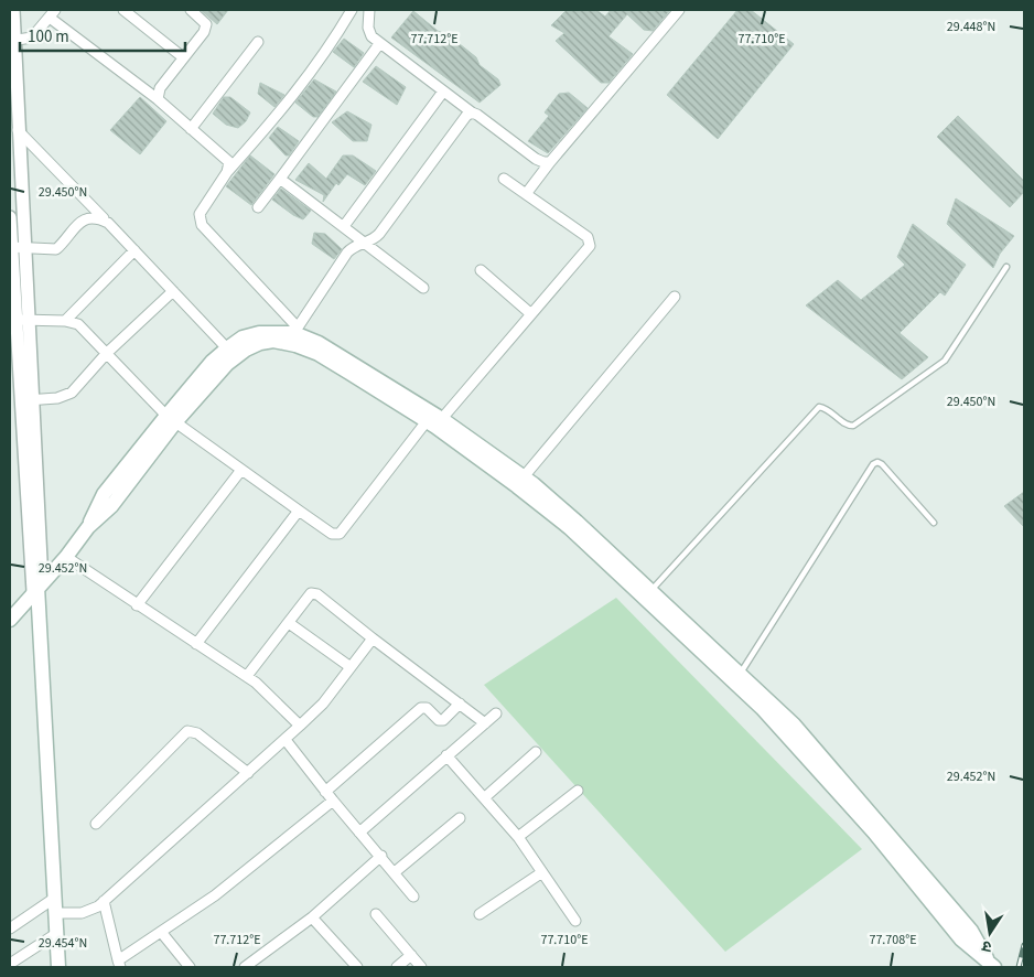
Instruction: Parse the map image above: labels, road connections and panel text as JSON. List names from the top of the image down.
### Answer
{
  "scale_bar": "100 m",
  "north": "bottom",
  "coordinates": [
    "29.448°N",
    "77.712°E",
    "77.710°E",
    "29.450°N",
    "29.452°N",
    "77.708°E",
    "29.454°N"
  ]
}
